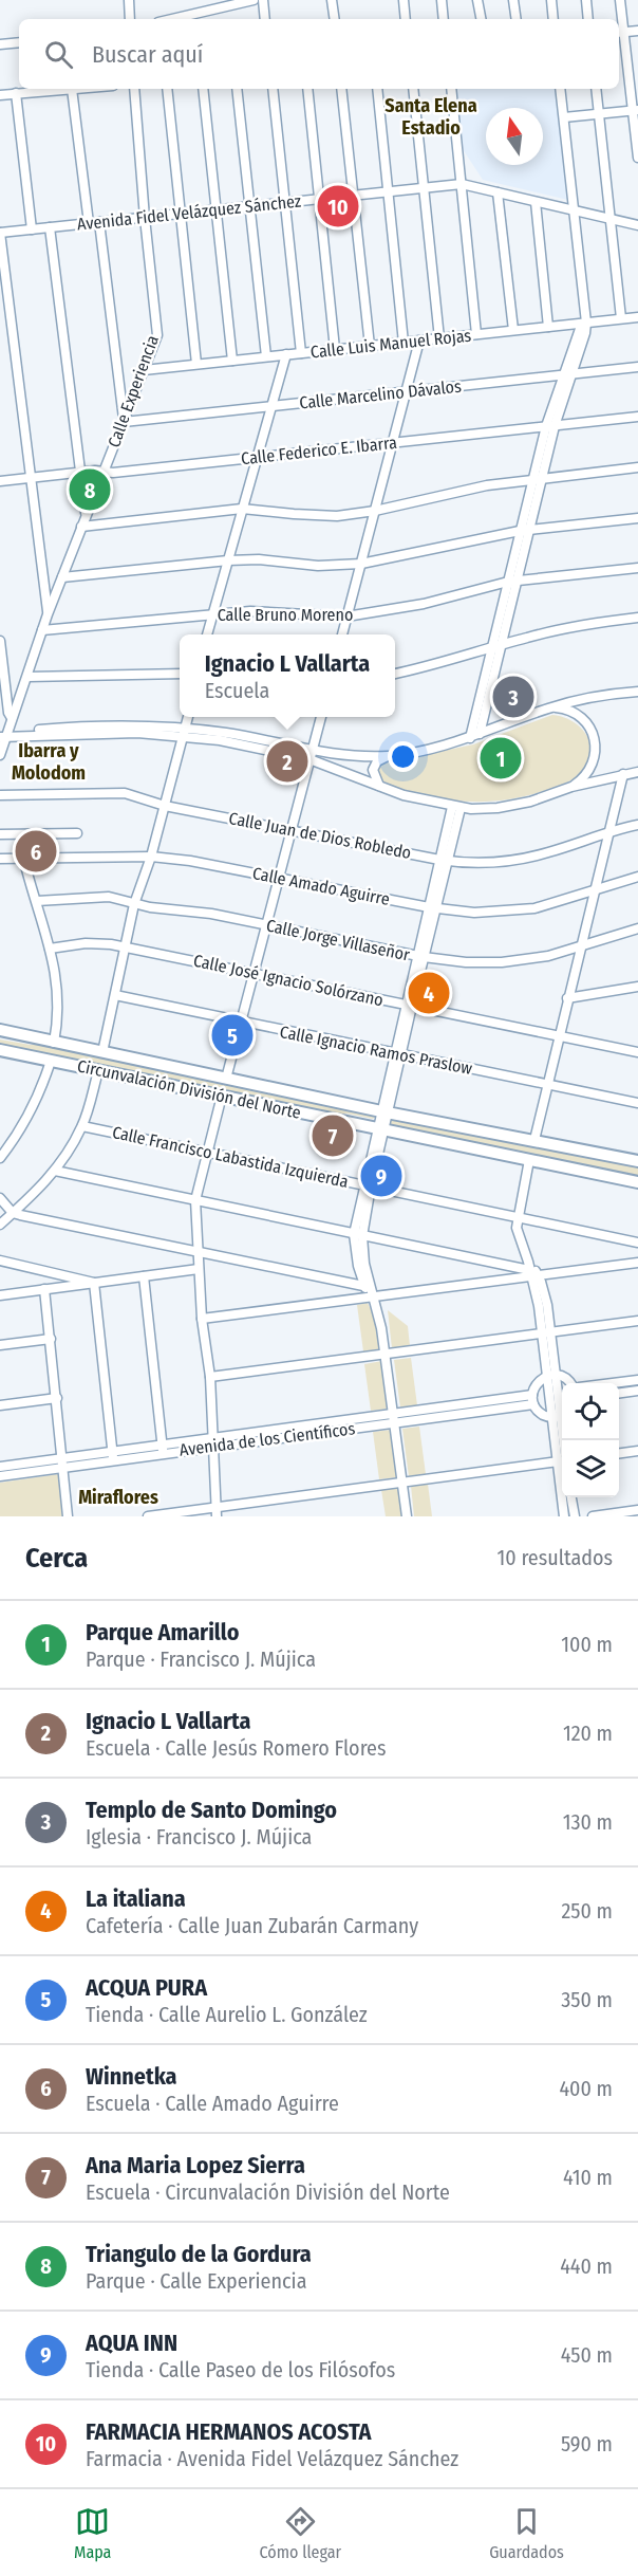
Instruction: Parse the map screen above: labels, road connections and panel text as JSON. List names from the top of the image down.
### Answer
{
  "streets": {
    "main road": ["Circunvalación División del Norte"],
    "street": [
      "Avenida Fidel Velázquez Sánchez",
      "Calle Luis Manuel Rojas",
      "Calle Experiencia",
      "Calle Marcelino Dávalos",
      "Calle Federico E. Ibarra",
      "Calle Bruno Moreno",
      "Calle Juan de Dios Robledo",
      "Calle Amado Aguirre",
      "Calle Jorge Villaseñor",
      "Calle José Ignacio Solórzano",
      "Calle Ignacio Ramos Praslow",
      "Calle Francisco Labastida Izquierda",
      "Avenida de los Científicos"
    ]
  },
  "crossings": [
    ["Avenida Fidel Velázquez Sánchez", "Calle Experiencia"],
    ["Calle Luis Manuel Rojas", "Calle Experiencia"],
    ["Calle Experiencia", "Calle Marcelino Dávalos"],
    ["Calle Experiencia", "Calle Federico E. Ibarra"],
    ["Calle Experiencia", "Calle Bruno Moreno"]
  ],
  "districts": ["Santa Elena Estadio", "Ibarra y Molodom", "Miraflores"],
  "north": "top",
  "page": {
    "search": "Buscar aquí",
    "pins": [
      "10",
      "8",
      "3",
      "1",
      "2",
      "6",
      "4",
      "5",
      "7",
      "9"
    ],
    "popup": ["Ignacio L Vallarta", "Escuela"],
    "heading": ["Cerca", "10 resultados"],
    "list": [
      {
        "mark": "1",
        "name": "Parque Amarillo",
        "note": "Parque · Francisco J. Mújica",
        "value": "100 m"
      },
      {
        "mark": "2",
        "name": "Ignacio L Vallarta",
        "note": "Escuela · Calle Jesús Romero Flores",
        "value": "120 m"
      },
      {
        "mark": "3",
        "name": "Templo de Santo Domingo",
        "note": "Iglesia · Francisco J. Mújica",
        "value": "130 m"
      },
      {
        "mark": "4",
        "name": "La italiana",
        "note": "Cafetería · Calle Juan Zubarán Carmany",
        "value": "250 m"
      },
      {
        "mark": "5",
        "name": "ACQUA PURA",
        "note": "Tienda · Calle Aurelio L. González",
        "value": "350 m"
      },
      {
        "mark": "6",
        "name": "Winnetka",
        "note": "Escuela · Calle Amado Aguirre",
        "value": "400 m"
      },
      {
        "mark": "7",
        "name": "Ana Maria Lopez Sierra",
        "note": "Escuela · Circunvalación División del Norte",
        "value": "410 m"
      },
      {
        "mark": "8",
        "name": "Triangulo de la Gordura",
        "note": "Parque · Calle Experiencia",
        "value": "440 m"
      },
      {
        "mark": "9",
        "name": "AQUA INN",
        "note": "Tienda · Calle Paseo de los Filósofos",
        "value": "450 m"
      },
      {
        "mark": "10",
        "name": "FARMACIA HERMANOS ACOSTA",
        "note": "Farmacia · Avenida Fidel Velázquez Sánchez",
        "value": "590 m"
      }
    ],
    "nav": ["Mapa", "Cómo llegar", "Guardados"]
  }
}
